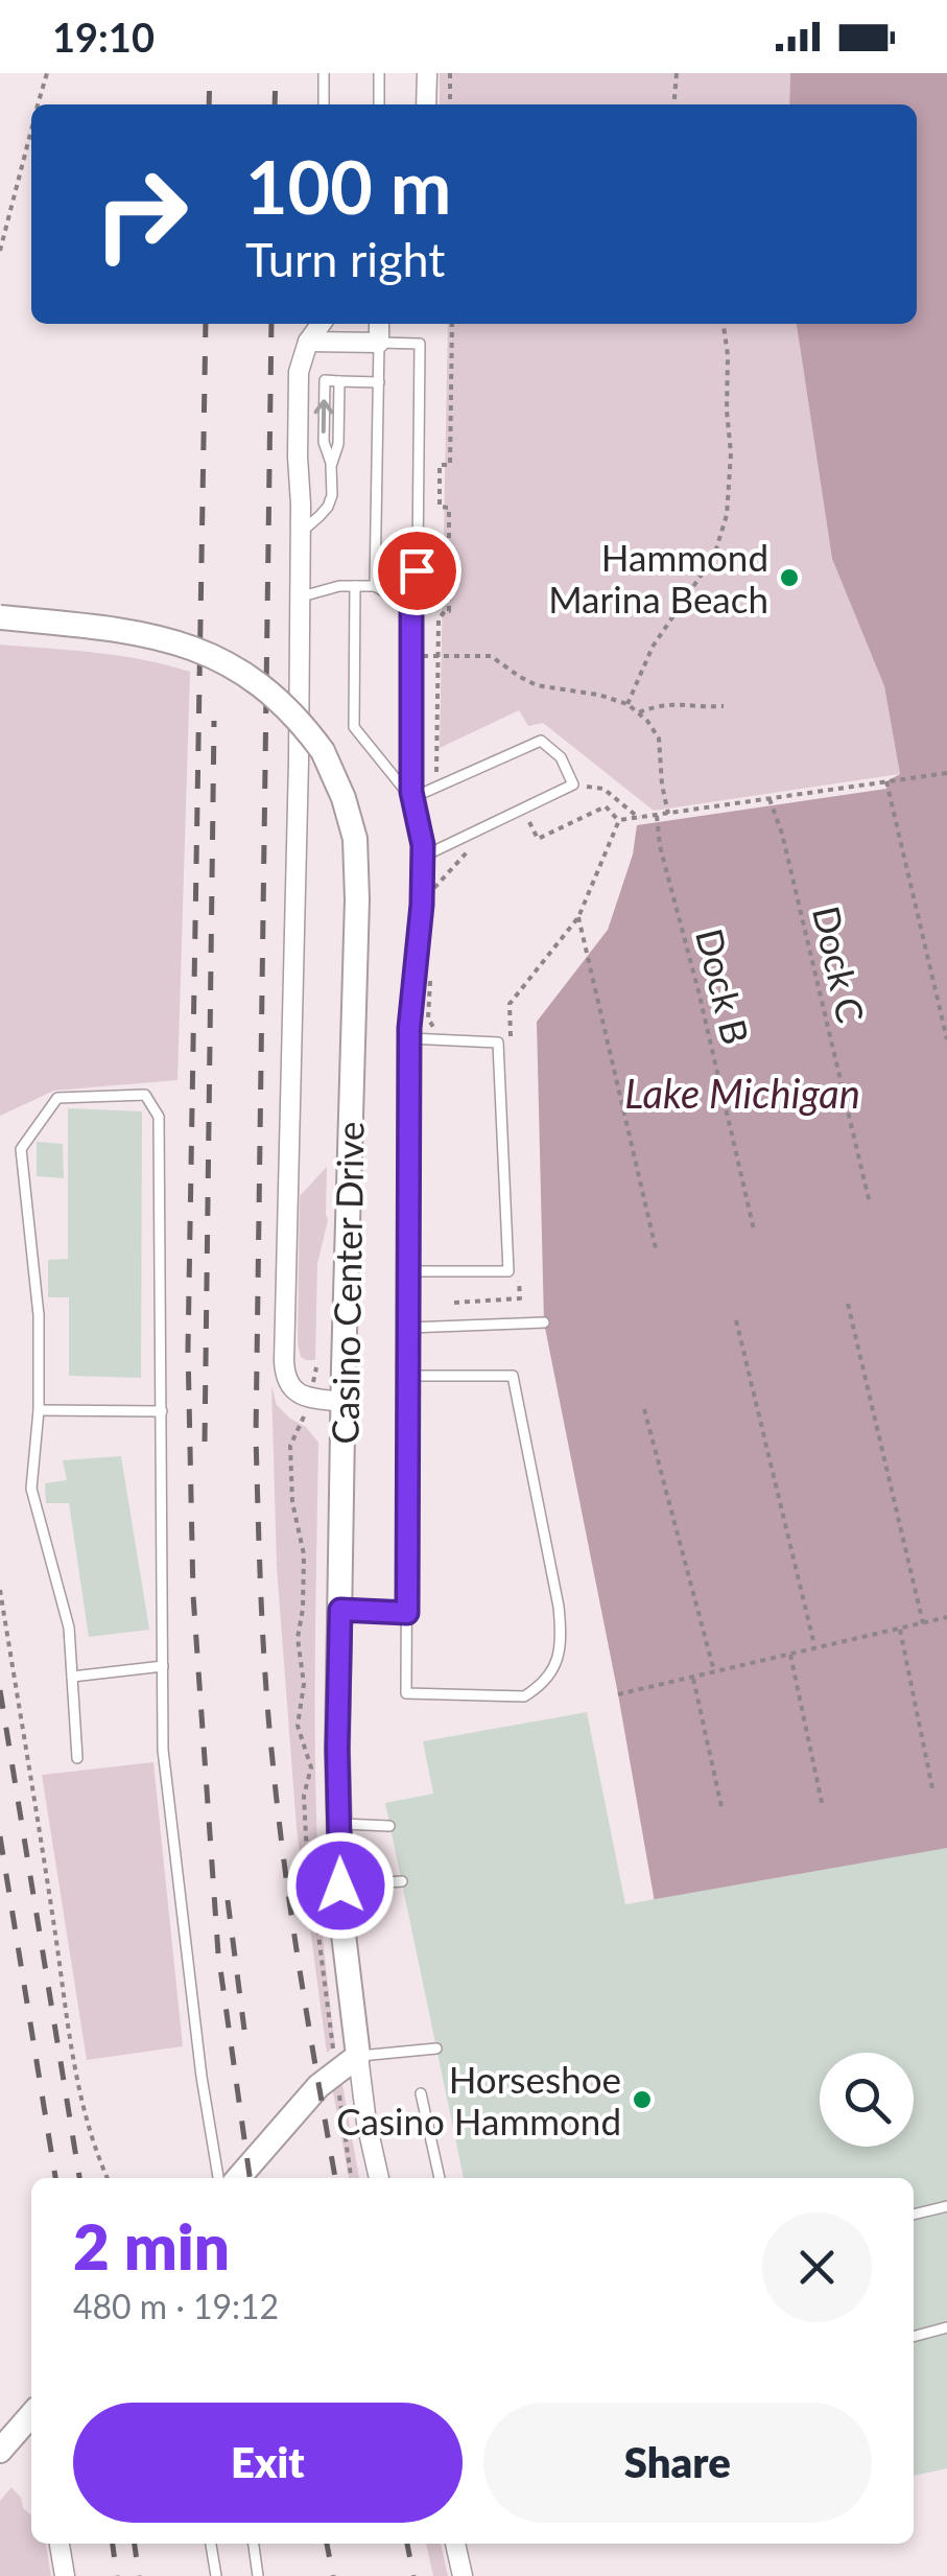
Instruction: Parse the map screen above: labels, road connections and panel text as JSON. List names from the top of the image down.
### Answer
{
  "streets": {
    "street": ["Casino Center Drive"],
    "path": ["Dock C", "Dock B"]
  },
  "water": ["Lake Michigan"],
  "places": ["Hammond Marina Beach", "Horseshoe Casino Hammond"],
  "page": {
    "status": "19:10",
    "turn": ["100 m", "Turn right"],
    "heading": ["2 min", "480 m · 19:12"],
    "buttons": ["Exit", "Share"]
  }
}
